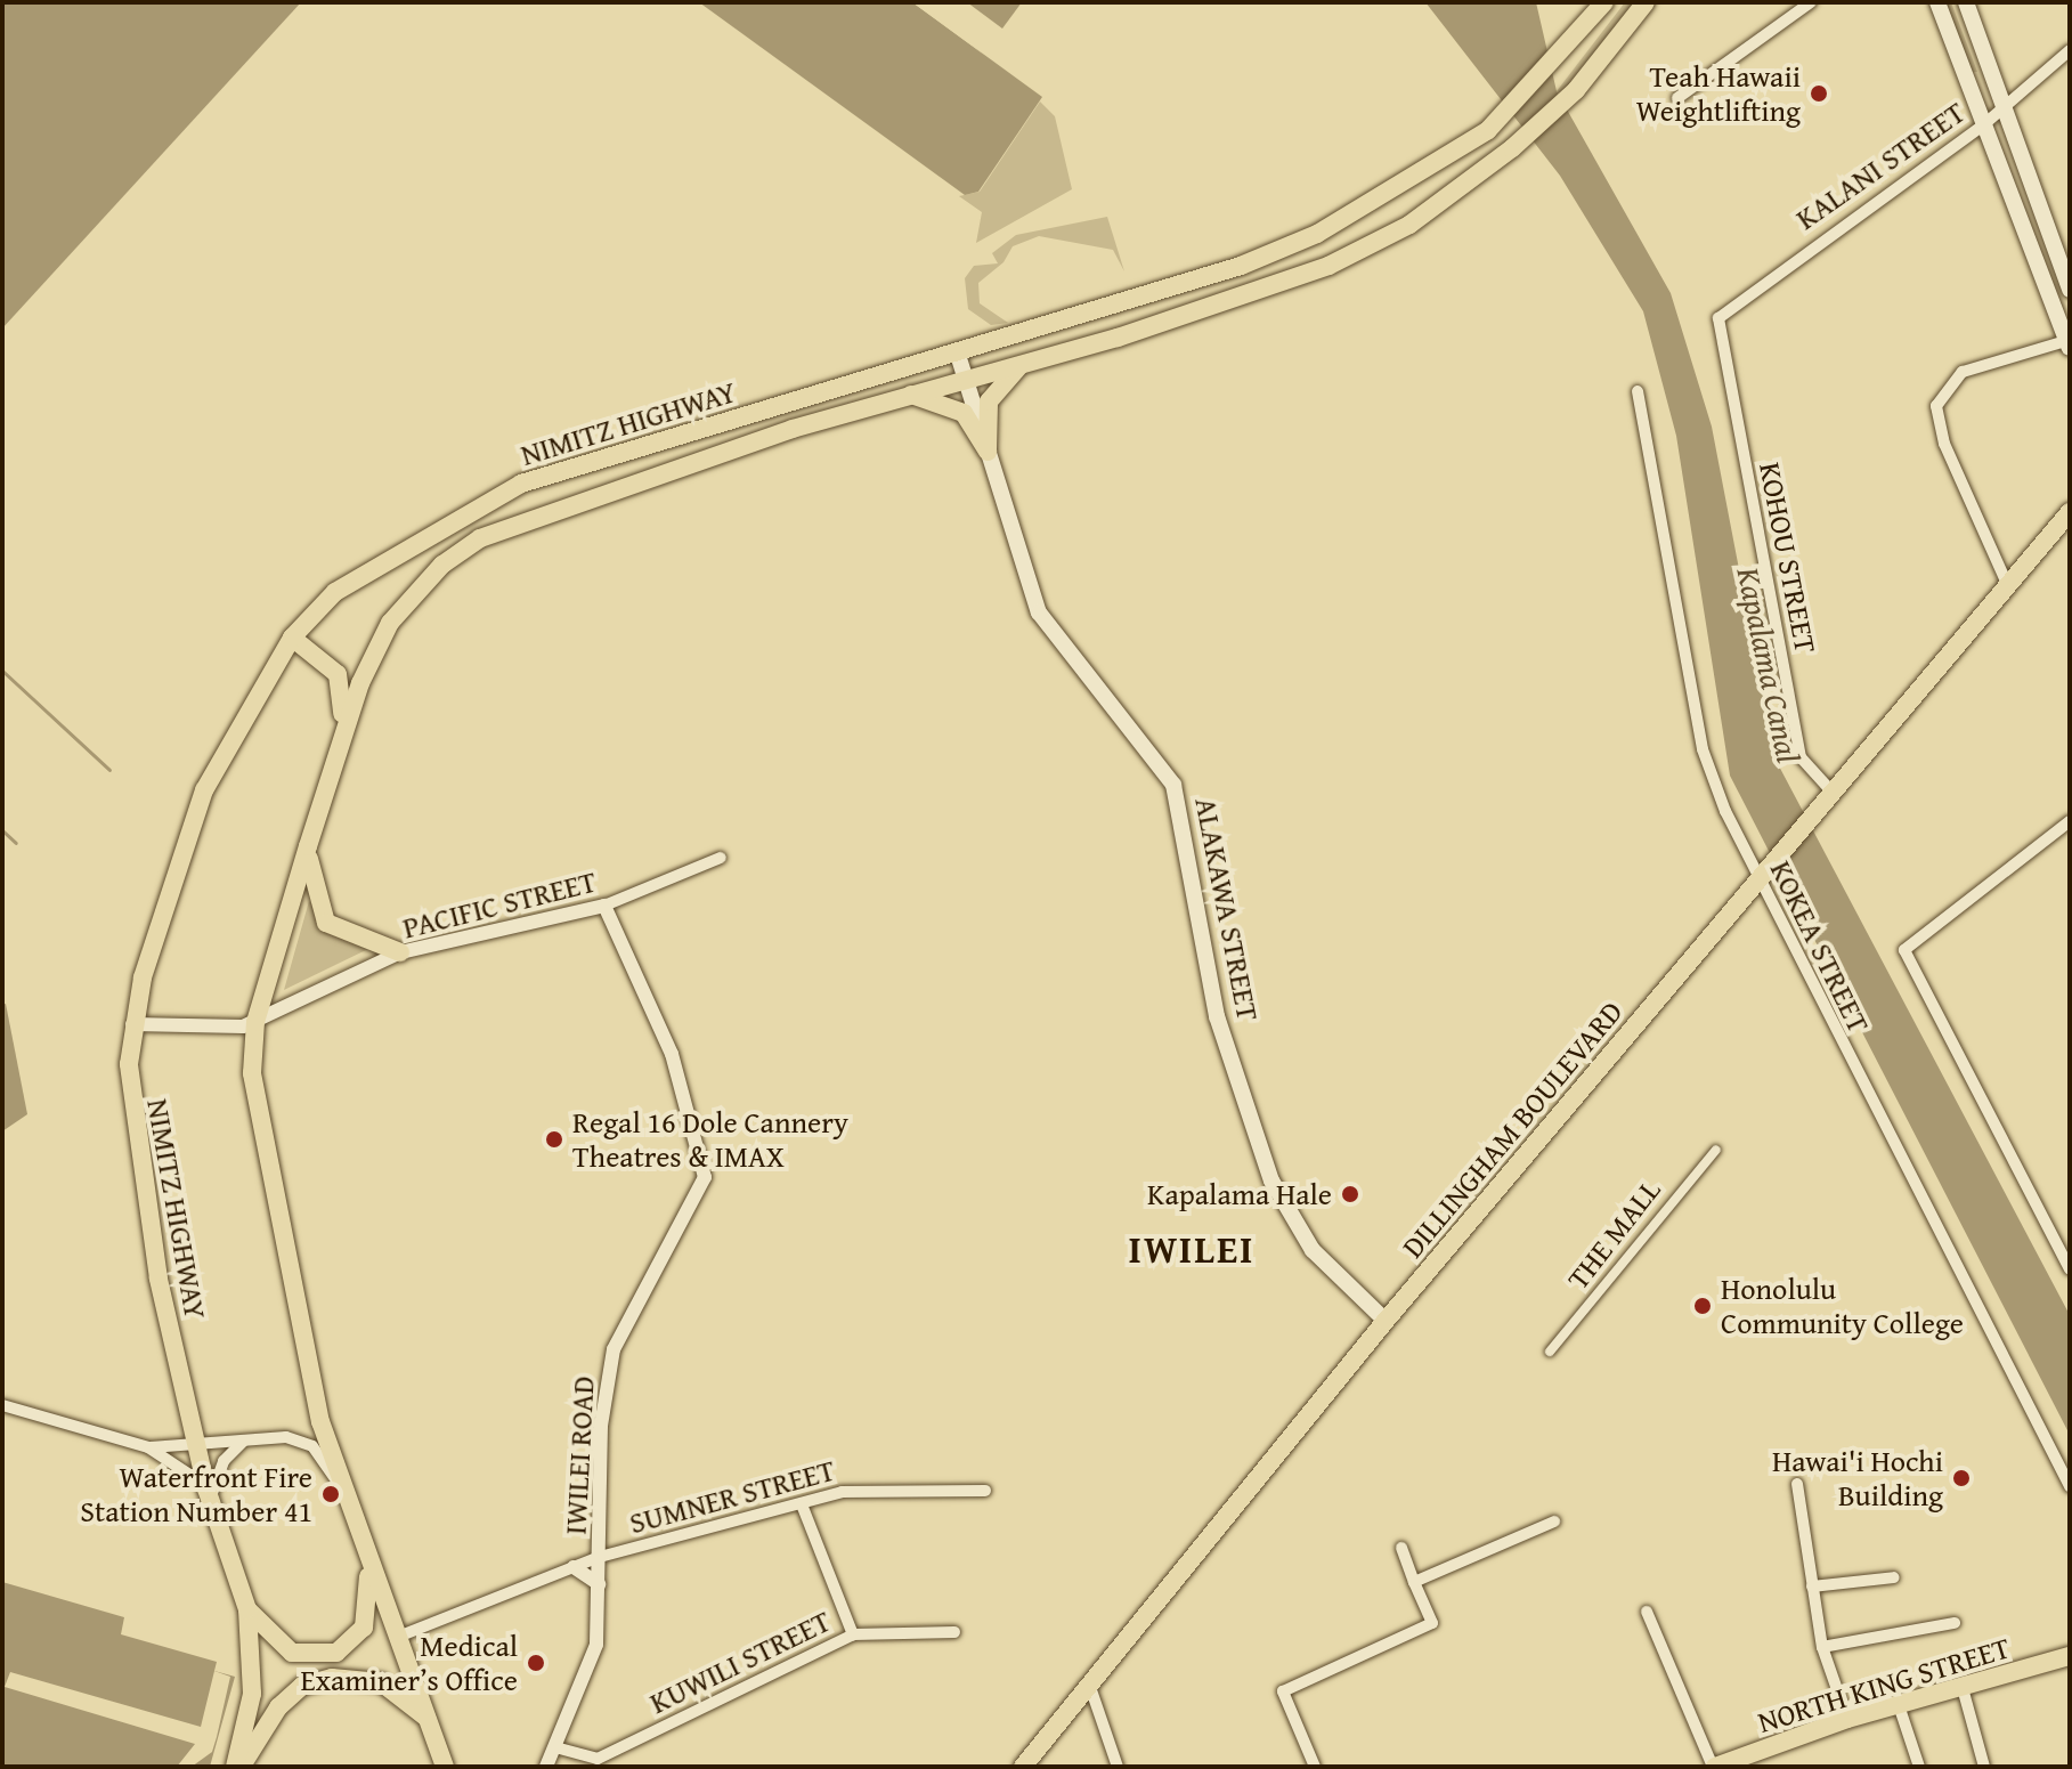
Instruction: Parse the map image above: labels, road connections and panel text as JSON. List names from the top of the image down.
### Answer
{
  "streets": {
    "main road": [
      "NIMITZ HIGHWAY",
      "ALAKAWA STREET",
      "DILLINGHAM BOULEVARD",
      "NORTH KING STREET"
    ],
    "street": [
      "KALANI STREET",
      "KOHOU STREET",
      "PACIFIC STREET",
      "KOKEA STREET",
      "THE MALL",
      "IWILEI ROAD",
      "SUMNER STREET",
      "KUWILI STREET"
    ]
  },
  "crossings": [
    ["KALANI STREET", "KOHOU STREET"],
    ["NIMITZ HIGHWAY", "PACIFIC STREET"],
    ["NIMITZ HIGHWAY", "ALAKAWA STREET"],
    ["NIMITZ HIGHWAY", "SUMNER STREET"],
    ["KOHOU STREET", "DILLINGHAM BOULEVARD"],
    ["PACIFIC STREET", "IWILEI ROAD"],
    ["ALAKAWA STREET", "DILLINGHAM BOULEVARD"],
    ["KOKEA STREET", "DILLINGHAM BOULEVARD"],
    ["IWILEI ROAD", "SUMNER STREET"],
    ["IWILEI ROAD", "KUWILI STREET"]
  ],
  "districts": ["IWILEI"],
  "water": ["Kapalama Canal"],
  "places": [
    "Teah Hawaii Weightlifting",
    "Regal 16 Dole Cannery Theatres & IMAX",
    "Kapalama Hale",
    "Honolulu Community College",
    "Hawai'i Hochi Building",
    "Waterfront Fire Station Number 41",
    "Medical Examiner’s Office"
  ]
}
